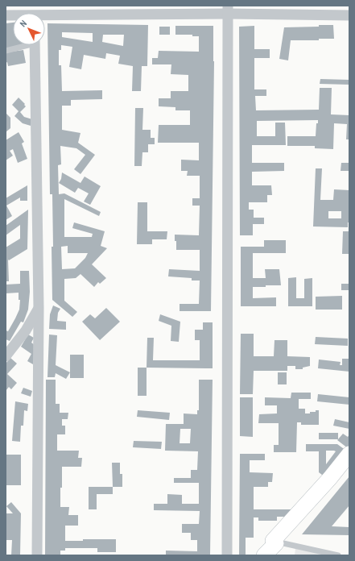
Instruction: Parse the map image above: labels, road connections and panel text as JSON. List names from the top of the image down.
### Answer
{
  "north": "top left"
}
